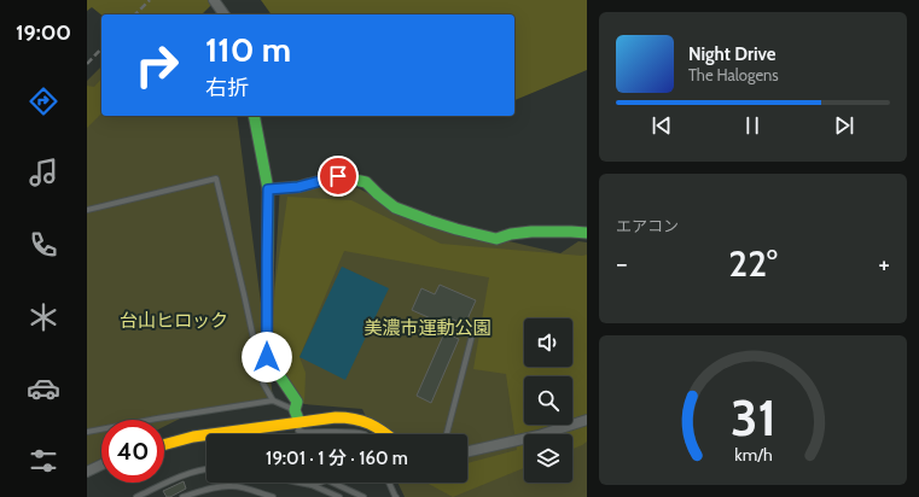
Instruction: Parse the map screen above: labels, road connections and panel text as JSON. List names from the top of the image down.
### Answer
{
  "parks": ["台山ヒロック", "美濃市運動公園"],
  "page": {
    "tabs": "19:00",
    "turn": ["110 m", "右折"],
    "song": ["Night Drive", "The Halogens"],
    "tile": "エアコン",
    "heat": ["−", "22°", "+"],
    "limit": "40",
    "trip": "19:01 · 1 分 · 160 m",
    "gauge": ["31", "km/h"]
  }
}
